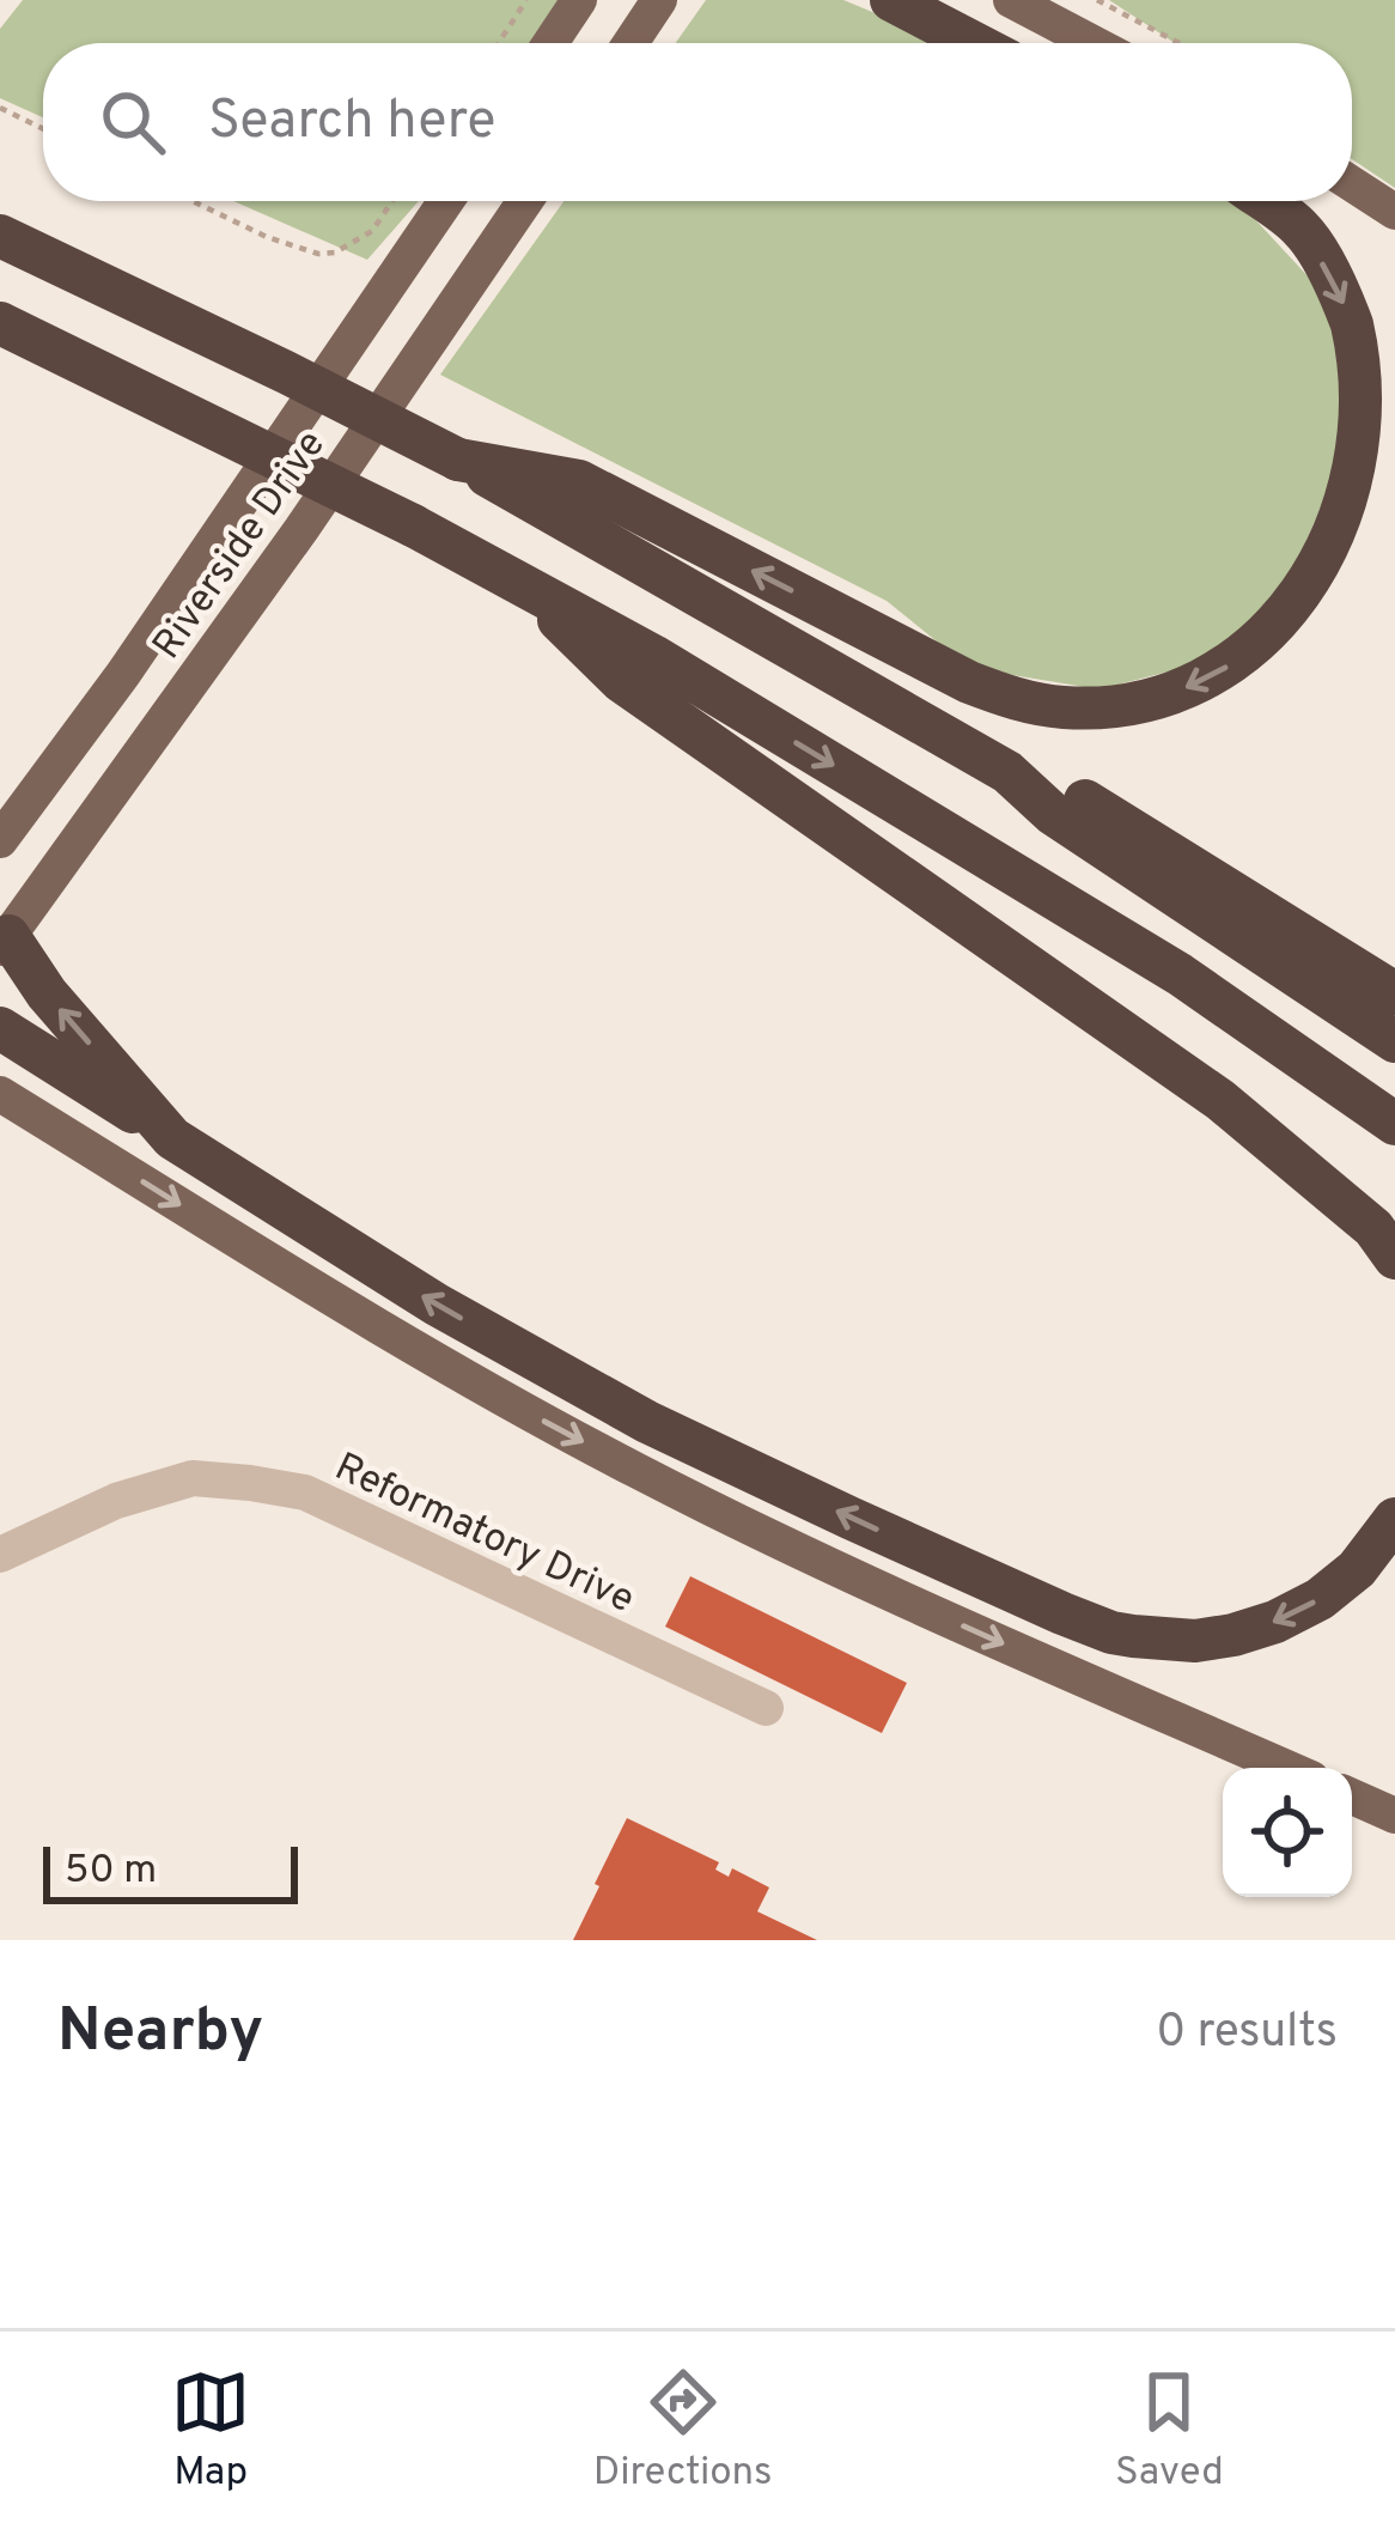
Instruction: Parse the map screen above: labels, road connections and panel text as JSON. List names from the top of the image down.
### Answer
{
  "streets": {
    "main road": ["Riverside Drive"],
    "street": ["Reformatory Drive"]
  },
  "scale_bar": "50 m",
  "page": {
    "search": "Search here",
    "scale": "50 m",
    "heading": ["Nearby", "0 results"],
    "nav": ["Map", "Directions", "Saved"]
  }
}
